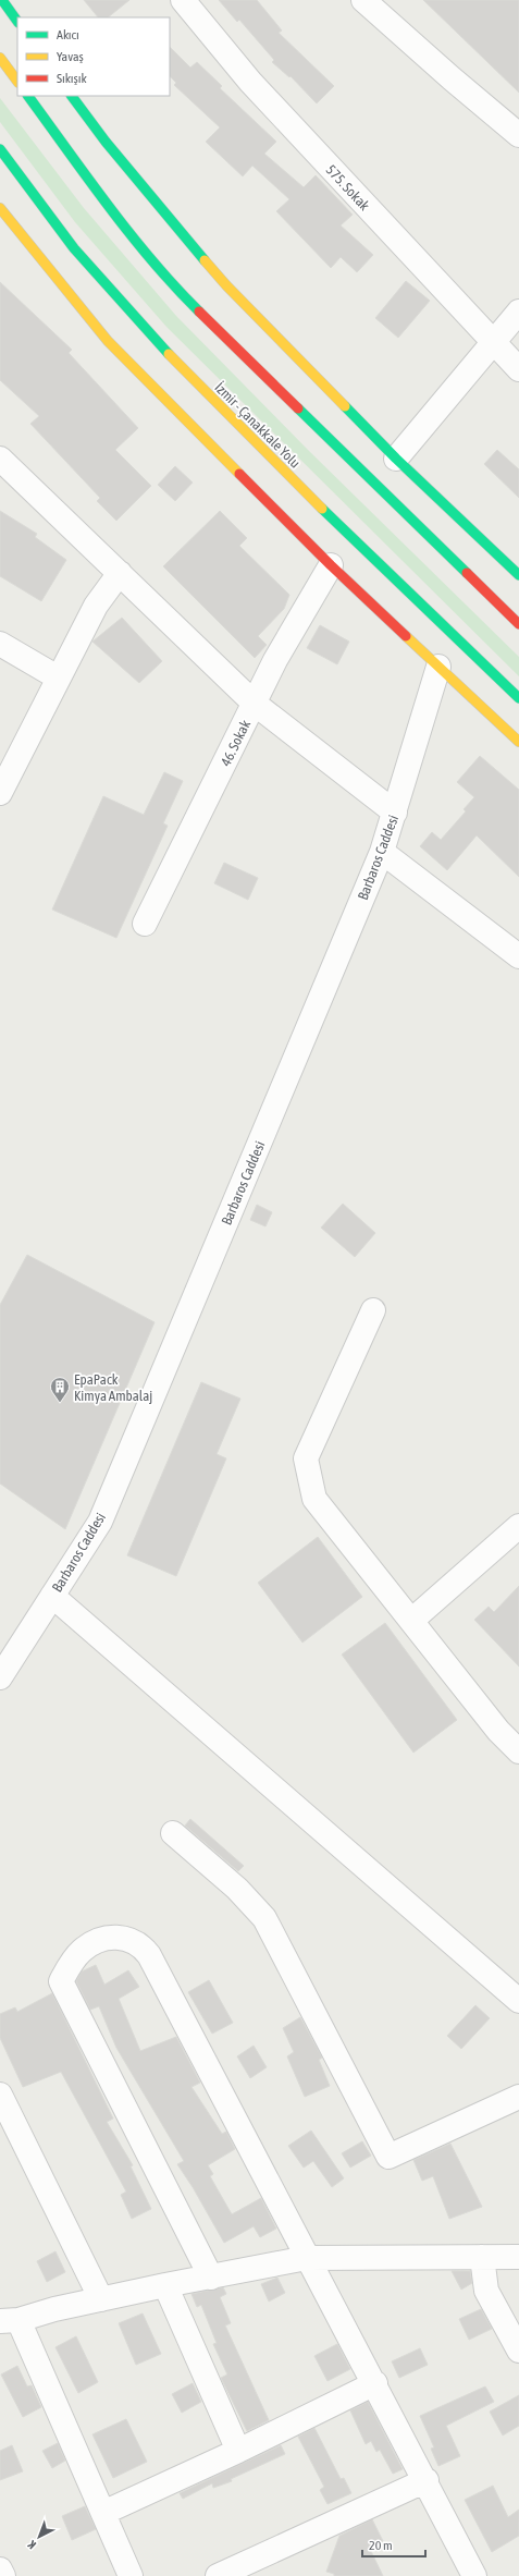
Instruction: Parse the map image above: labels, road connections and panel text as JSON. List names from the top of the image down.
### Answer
{
  "streets": {
    "main road": ["İzmir - Çanakkale Yolu"],
    "street": ["575. Sokak", "46. Sokak", "Barbaros Caddesi"]
  },
  "places": {
    "building": ["EpaPack Kimya Ambalaj"]
  },
  "legend": ["Akıcı", "Yavaş", "Sıkışık"],
  "scale_bar": "20 m",
  "north": "bottom left"
}
